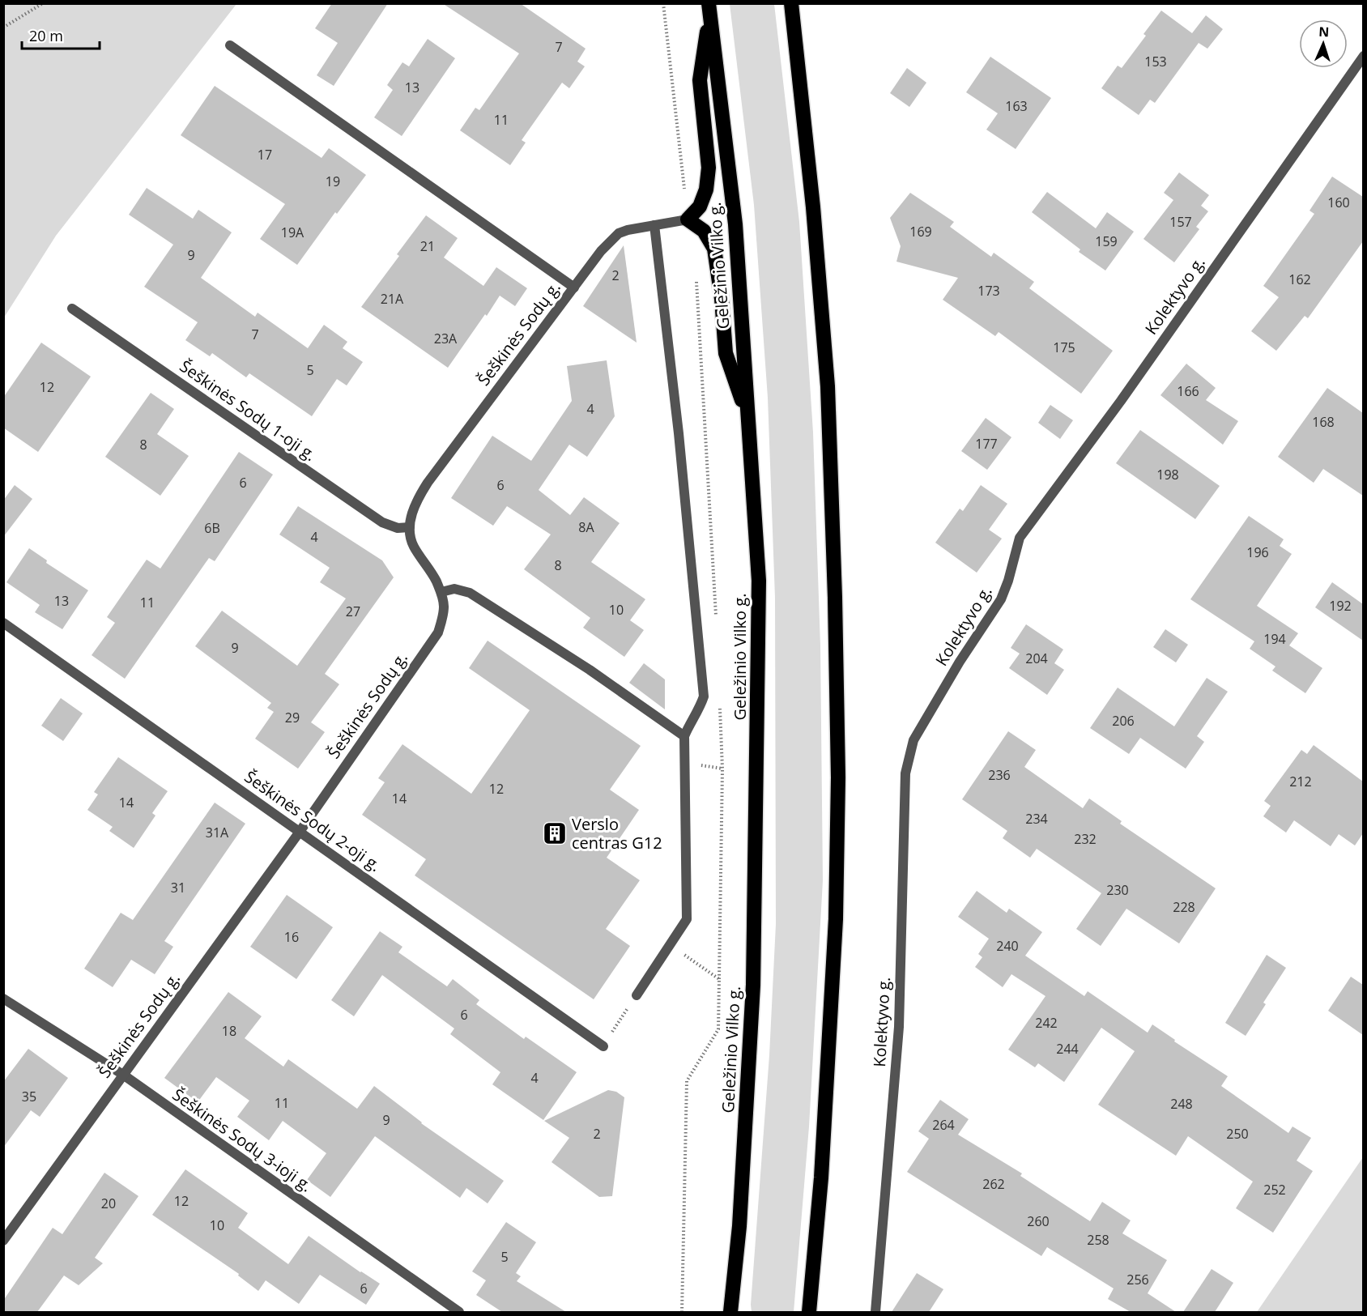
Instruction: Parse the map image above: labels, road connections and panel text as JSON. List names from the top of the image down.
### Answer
{
  "streets": {
    "highway": ["Geležinio Vilko g."],
    "street": [
      "Kolektyvo g.",
      "Šeškinės Sodų g.",
      "Šeškinės Sodų 1-oji g.",
      "Šeškinės Sodų 2-oji g.",
      "Šeškinės Sodų 3-ioji g."
    ]
  },
  "crossings": [
    ["Šeškinės Sodų g.", "Šeškinės Sodų 1-oji g."],
    ["Šeškinės Sodų g.", "Šeškinės Sodų 2-oji g."],
    ["Šeškinės Sodų g.", "Šeškinės Sodų 3-ioji g."]
  ],
  "places": {
    "building": ["Verslo centras G12"]
  },
  "house_numbers": [
    "7",
    "153",
    "13",
    "163",
    "11",
    "17",
    "19",
    "160",
    "157",
    "169",
    "19A",
    "159",
    "21",
    "9",
    "2",
    "162",
    "173",
    "21A",
    "7",
    "23A",
    "175",
    "5",
    "12",
    "166",
    "4",
    "168",
    "177",
    "8",
    "198",
    "6",
    "6",
    "8A",
    "6B",
    "4",
    "196",
    "8",
    "13",
    "11",
    "192",
    "10",
    "27",
    "194",
    "9",
    "204",
    "29",
    "206",
    "236",
    "212",
    "12",
    "14",
    "14",
    "234",
    "31A",
    "232",
    "31",
    "230",
    "228",
    "16",
    "240",
    "6",
    "242",
    "18",
    "244",
    "4",
    "35",
    "11",
    "248",
    "9",
    "264",
    "2",
    "250",
    "262",
    "252",
    "12",
    "20",
    "260",
    "10",
    "258",
    "5",
    "256",
    "6"
  ],
  "scale_bar": "20 m",
  "north": "top"
}
